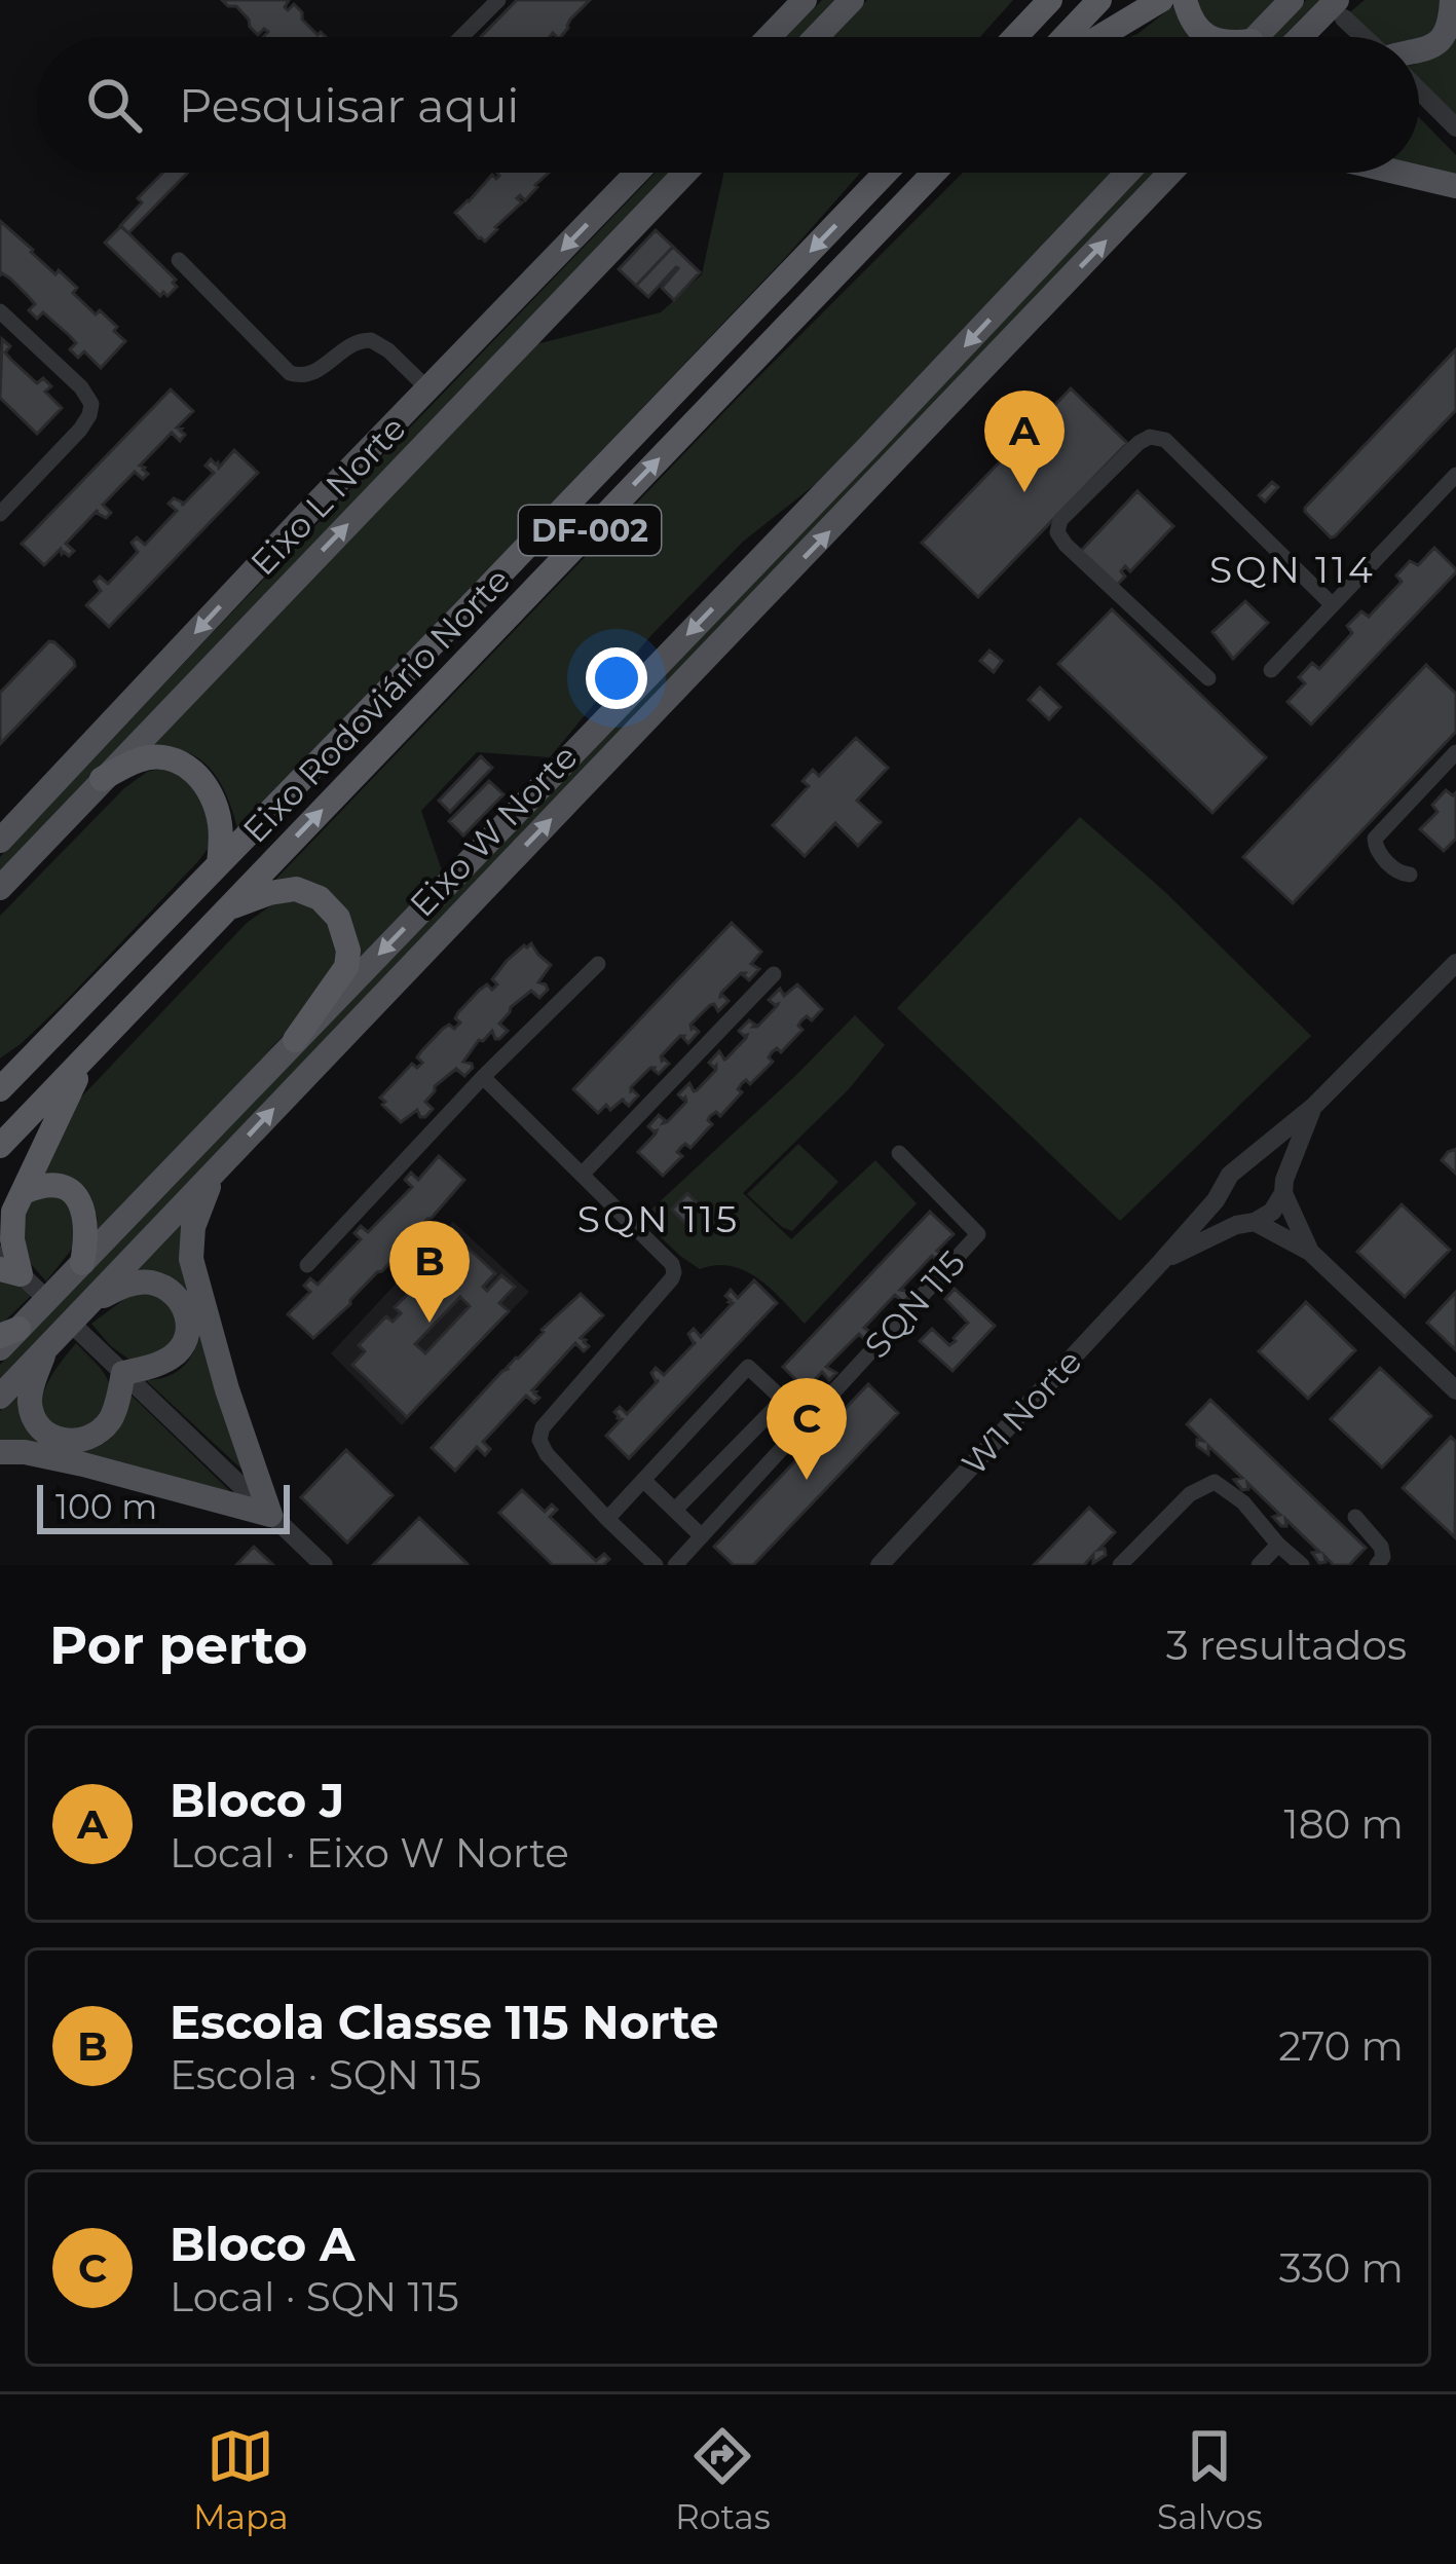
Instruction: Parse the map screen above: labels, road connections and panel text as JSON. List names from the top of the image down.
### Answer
{
  "streets": {
    "highway": ["DF-002", "Eixo Rodoviário Norte"],
    "main road": ["Eixo L Norte", "Eixo W Norte"],
    "street": ["SQN 115", "W1 Norte"]
  },
  "districts": ["SQN 114", "SQN 115"],
  "scale_bar": "100 m",
  "page": {
    "search": "Pesquisar aqui",
    "pins": ["A", "B", "C"],
    "scale": "100 m",
    "heading": ["Por perto", "3 resultados"],
    "list": [
      {
        "mark": "A",
        "name": "Bloco J",
        "note": "Local · Eixo W Norte",
        "value": "180 m"
      },
      {
        "mark": "B",
        "name": "Escola Classe 115 Norte",
        "note": "Escola · SQN 115",
        "value": "270 m"
      },
      {
        "mark": "C",
        "name": "Bloco A",
        "note": "Local · SQN 115",
        "value": "330 m"
      }
    ],
    "nav": ["Mapa", "Rotas", "Salvos"]
  }
}
